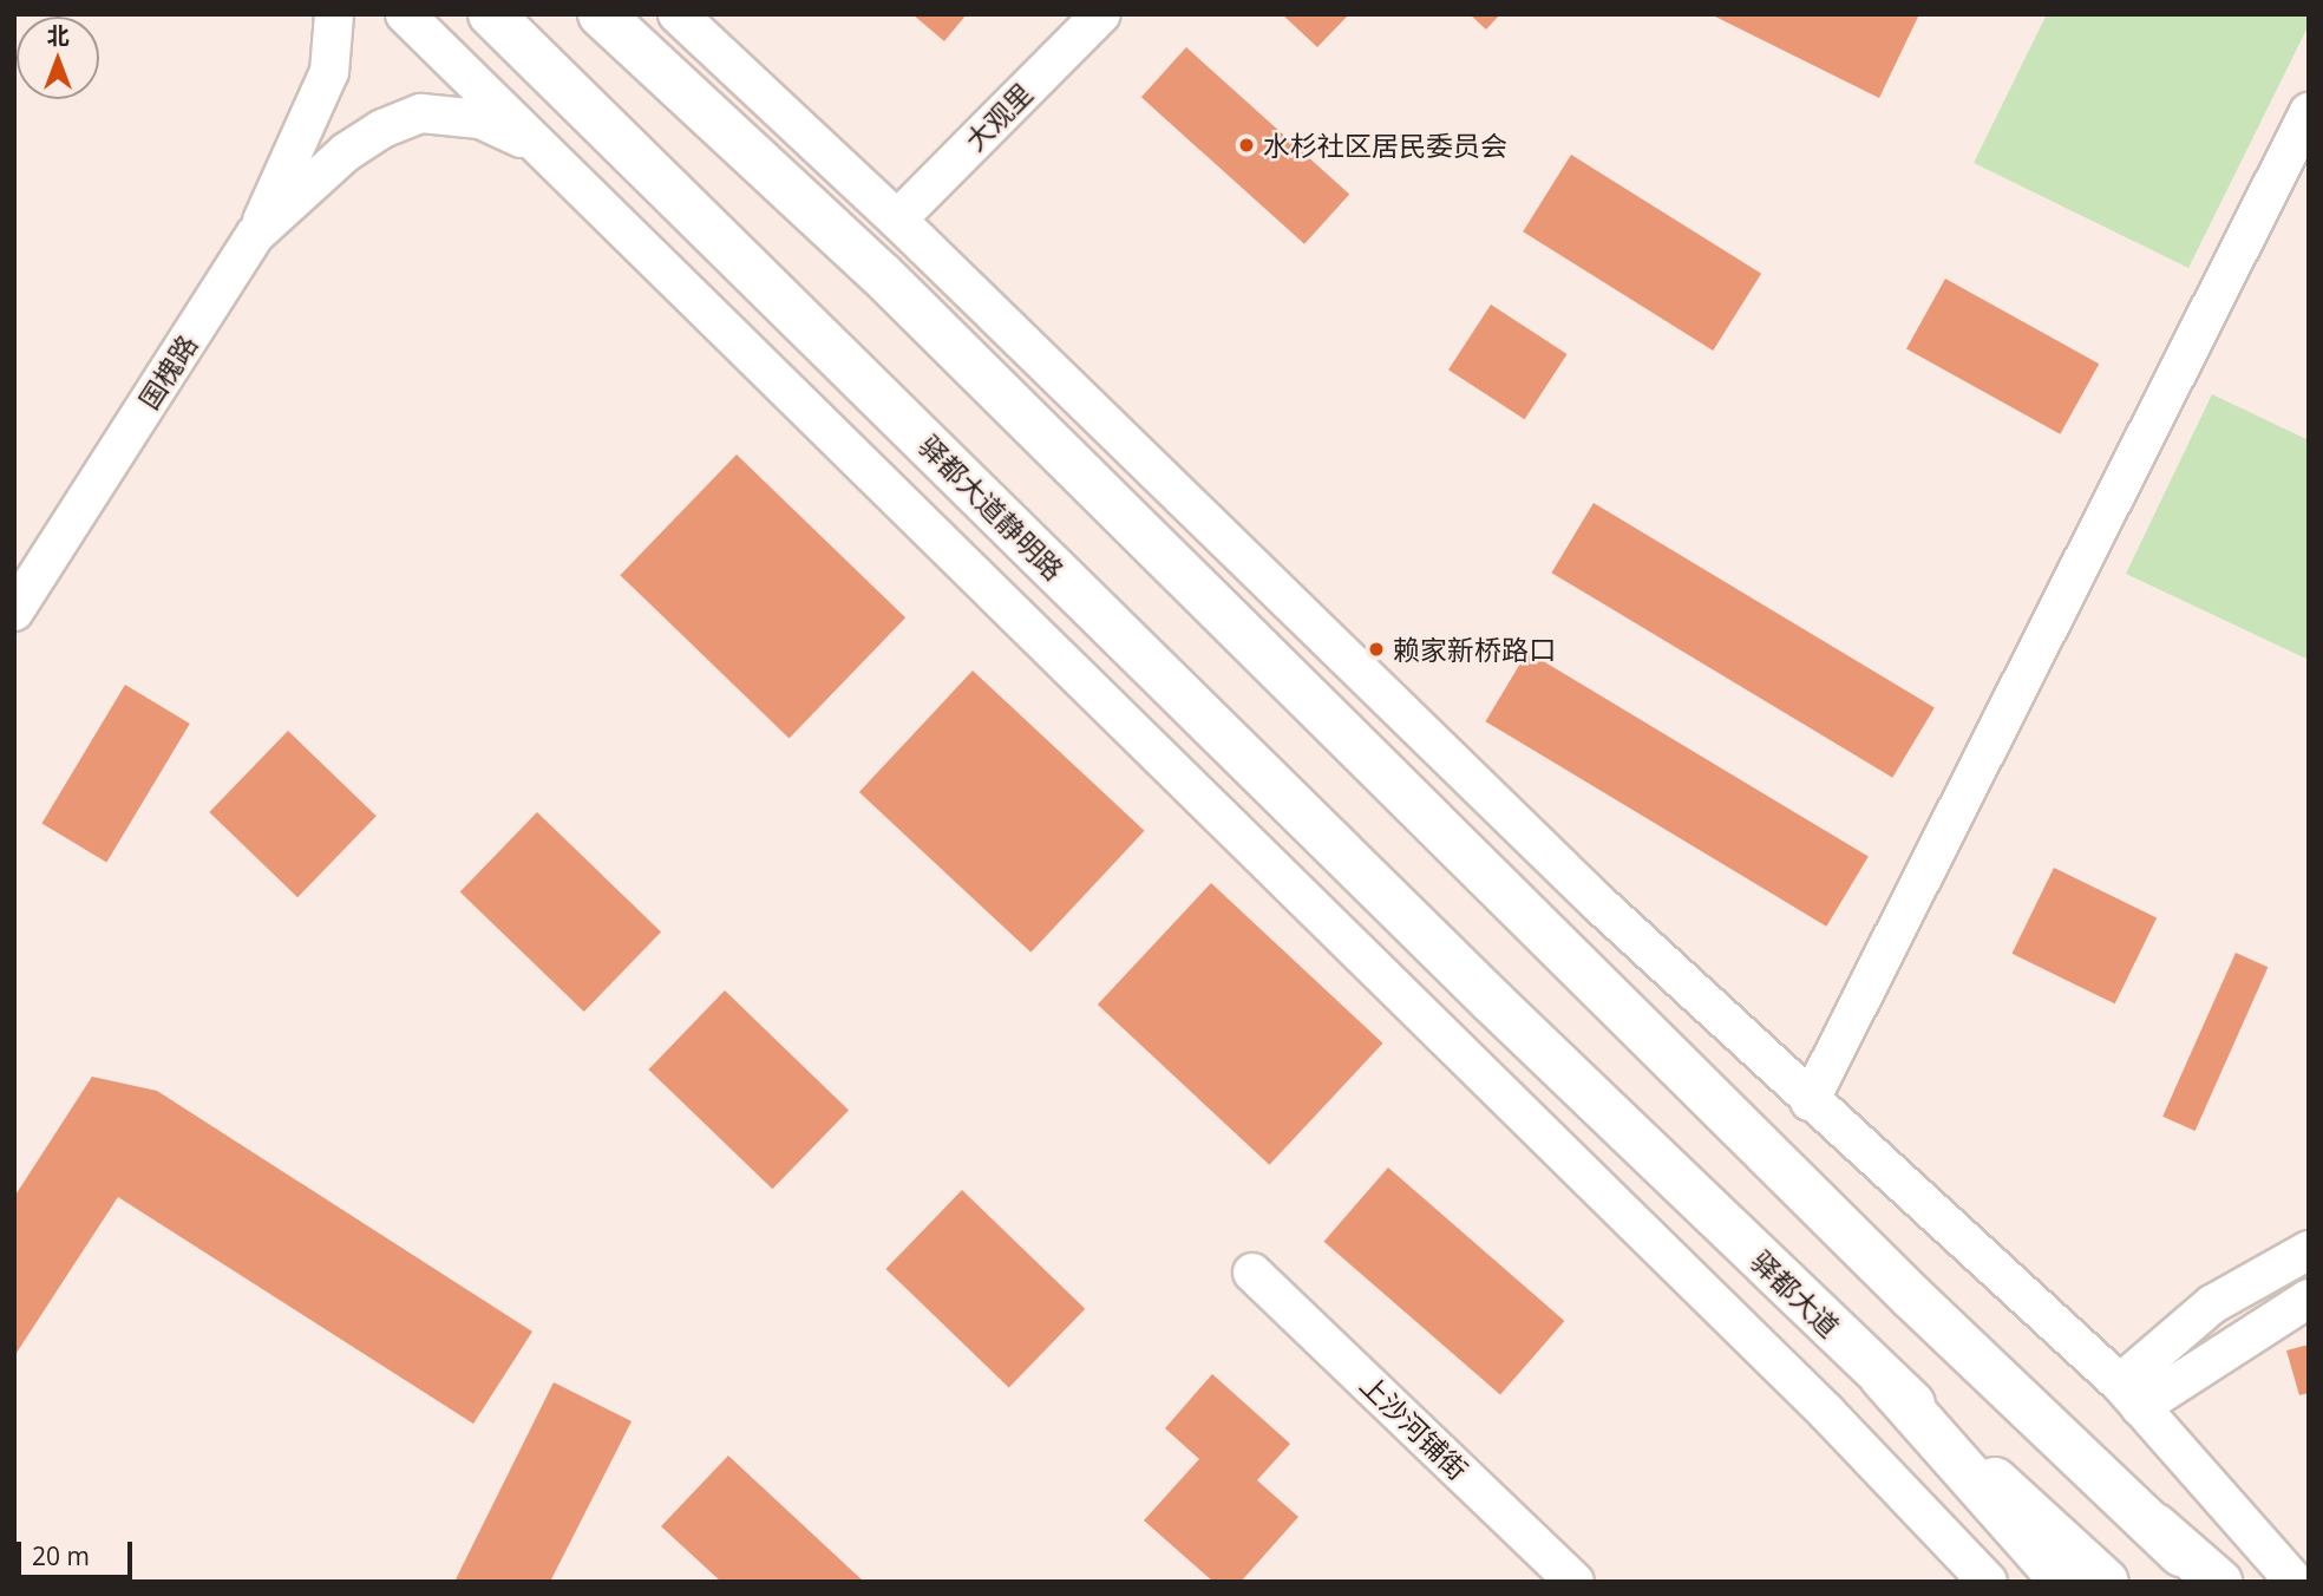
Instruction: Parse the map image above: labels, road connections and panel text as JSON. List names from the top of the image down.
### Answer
{
  "streets": {
    "main road": ["驿都大道静明路", "驿都大道"],
    "street": ["大观里", "国槐路", "上沙河铺街"]
  },
  "crossings": [
    ["驿都大道静明路", "驿都大道"]
  ],
  "places": ["水杉社区居民委员会", "赖家新桥路口"],
  "scale_bar": "20 m",
  "north": "top"
}
